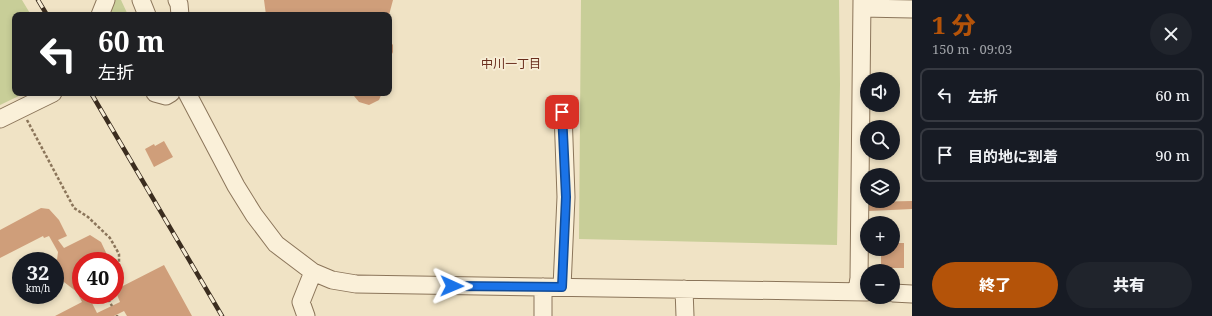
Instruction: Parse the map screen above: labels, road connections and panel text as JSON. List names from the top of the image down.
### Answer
{
  "districts": ["中川一丁目"],
  "page": {
    "heading": ["1 分", "150 m · 09:03"],
    "turn": ["60 m", "左折"],
    "list": [
      {
        "name": "左折",
        "value": "60 m"
      },
      {
        "name": "目的地に到着",
        "value": "90 m"
      }
    ],
    "map_buttons": ["+", "−"],
    "speed": "32 km/h",
    "limit": "40",
    "buttons": ["終了", "共有"]
  }
}
